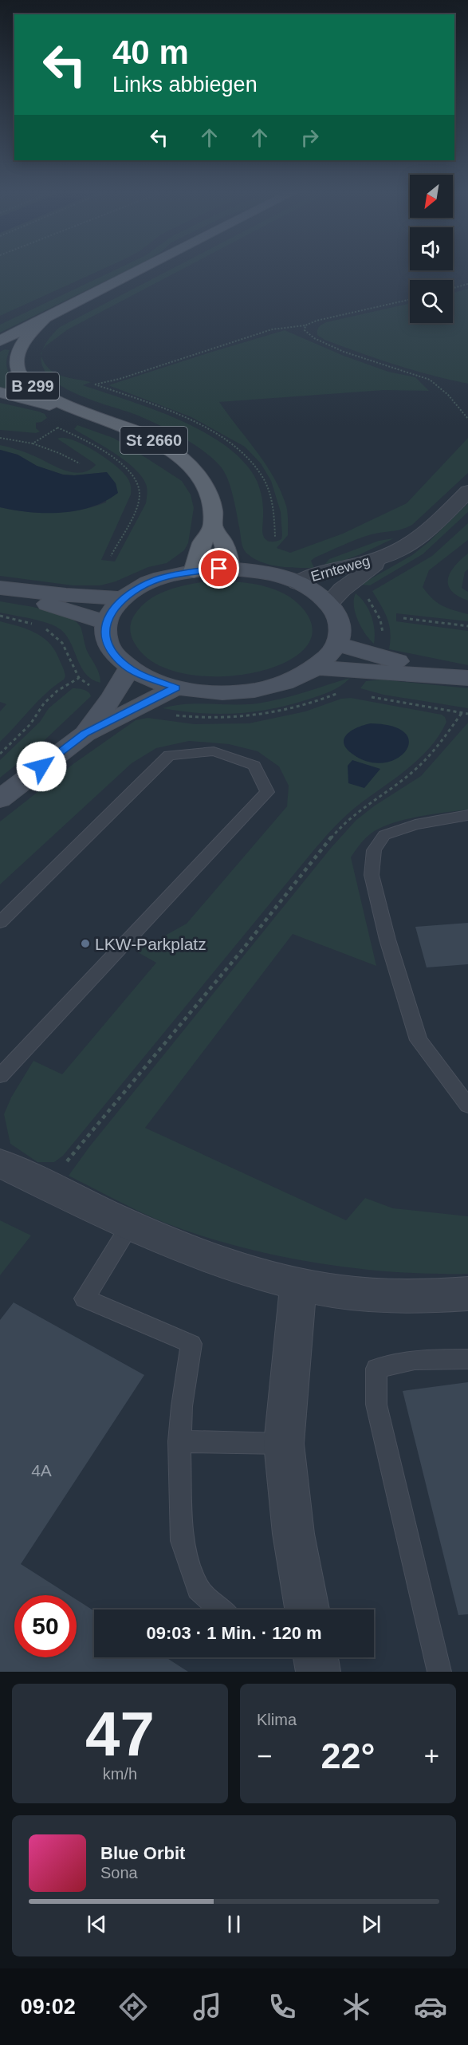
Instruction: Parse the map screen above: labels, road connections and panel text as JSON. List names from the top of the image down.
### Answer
{
  "streets": {
    "main road": ["B 299", "St 2660"],
    "street": ["Ernteweg"]
  },
  "crossings": [
    ["B 299", "St 2660"]
  ],
  "places": ["LKW-Parkplatz"],
  "house_numbers": ["4A"],
  "north": "bottom left",
  "page": {
    "turn": ["40 m", "Links abbiegen"],
    "limit": "50",
    "trip": "09:03 · 1 Min. · 120 m",
    "tile": [
      ["47", "km/h"],
      "Klima"
    ],
    "heat": ["−", "22°", "+"],
    "song": ["Blue Orbit", "Sona"],
    "tabs": "09:02"
  }
}
